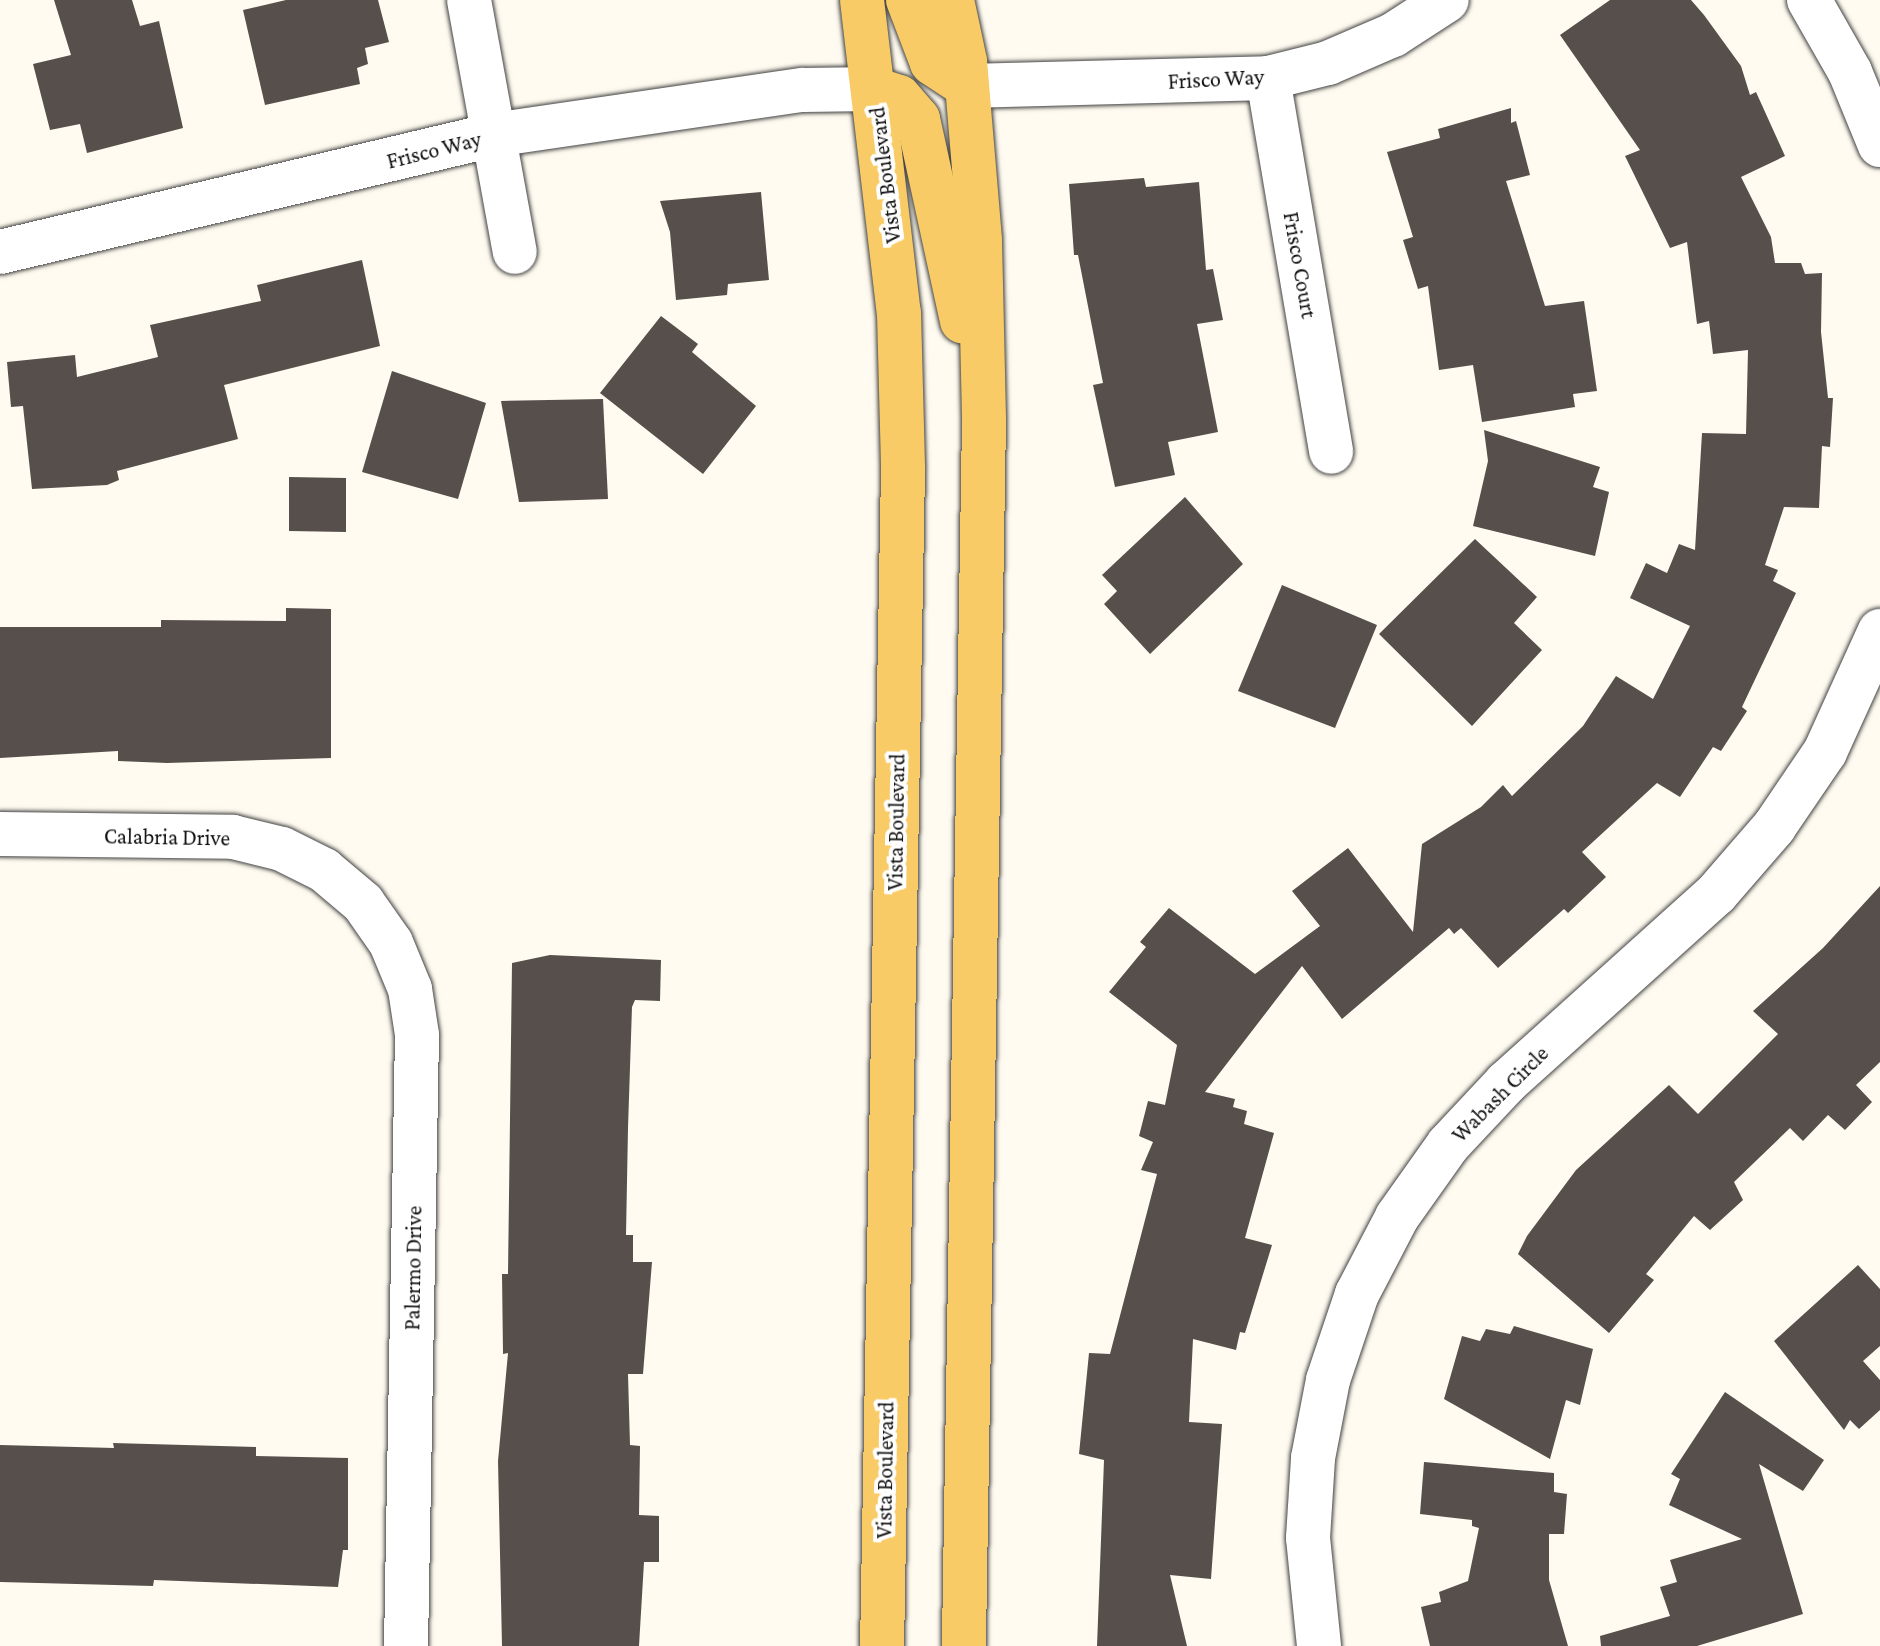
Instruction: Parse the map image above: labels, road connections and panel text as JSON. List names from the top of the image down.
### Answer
{
  "streets": {
    "main road": ["Vista Boulevard"],
    "street": [
      "Frisco Way",
      "Frisco Court",
      "Calabria Drive",
      "Wabash Circle",
      "Palermo Drive"
    ]
  },
  "crossings": [
    ["Frisco Way", "Vista Boulevard"],
    ["Frisco Way", "Frisco Court"],
    ["Calabria Drive", "Palermo Drive"]
  ]
}
